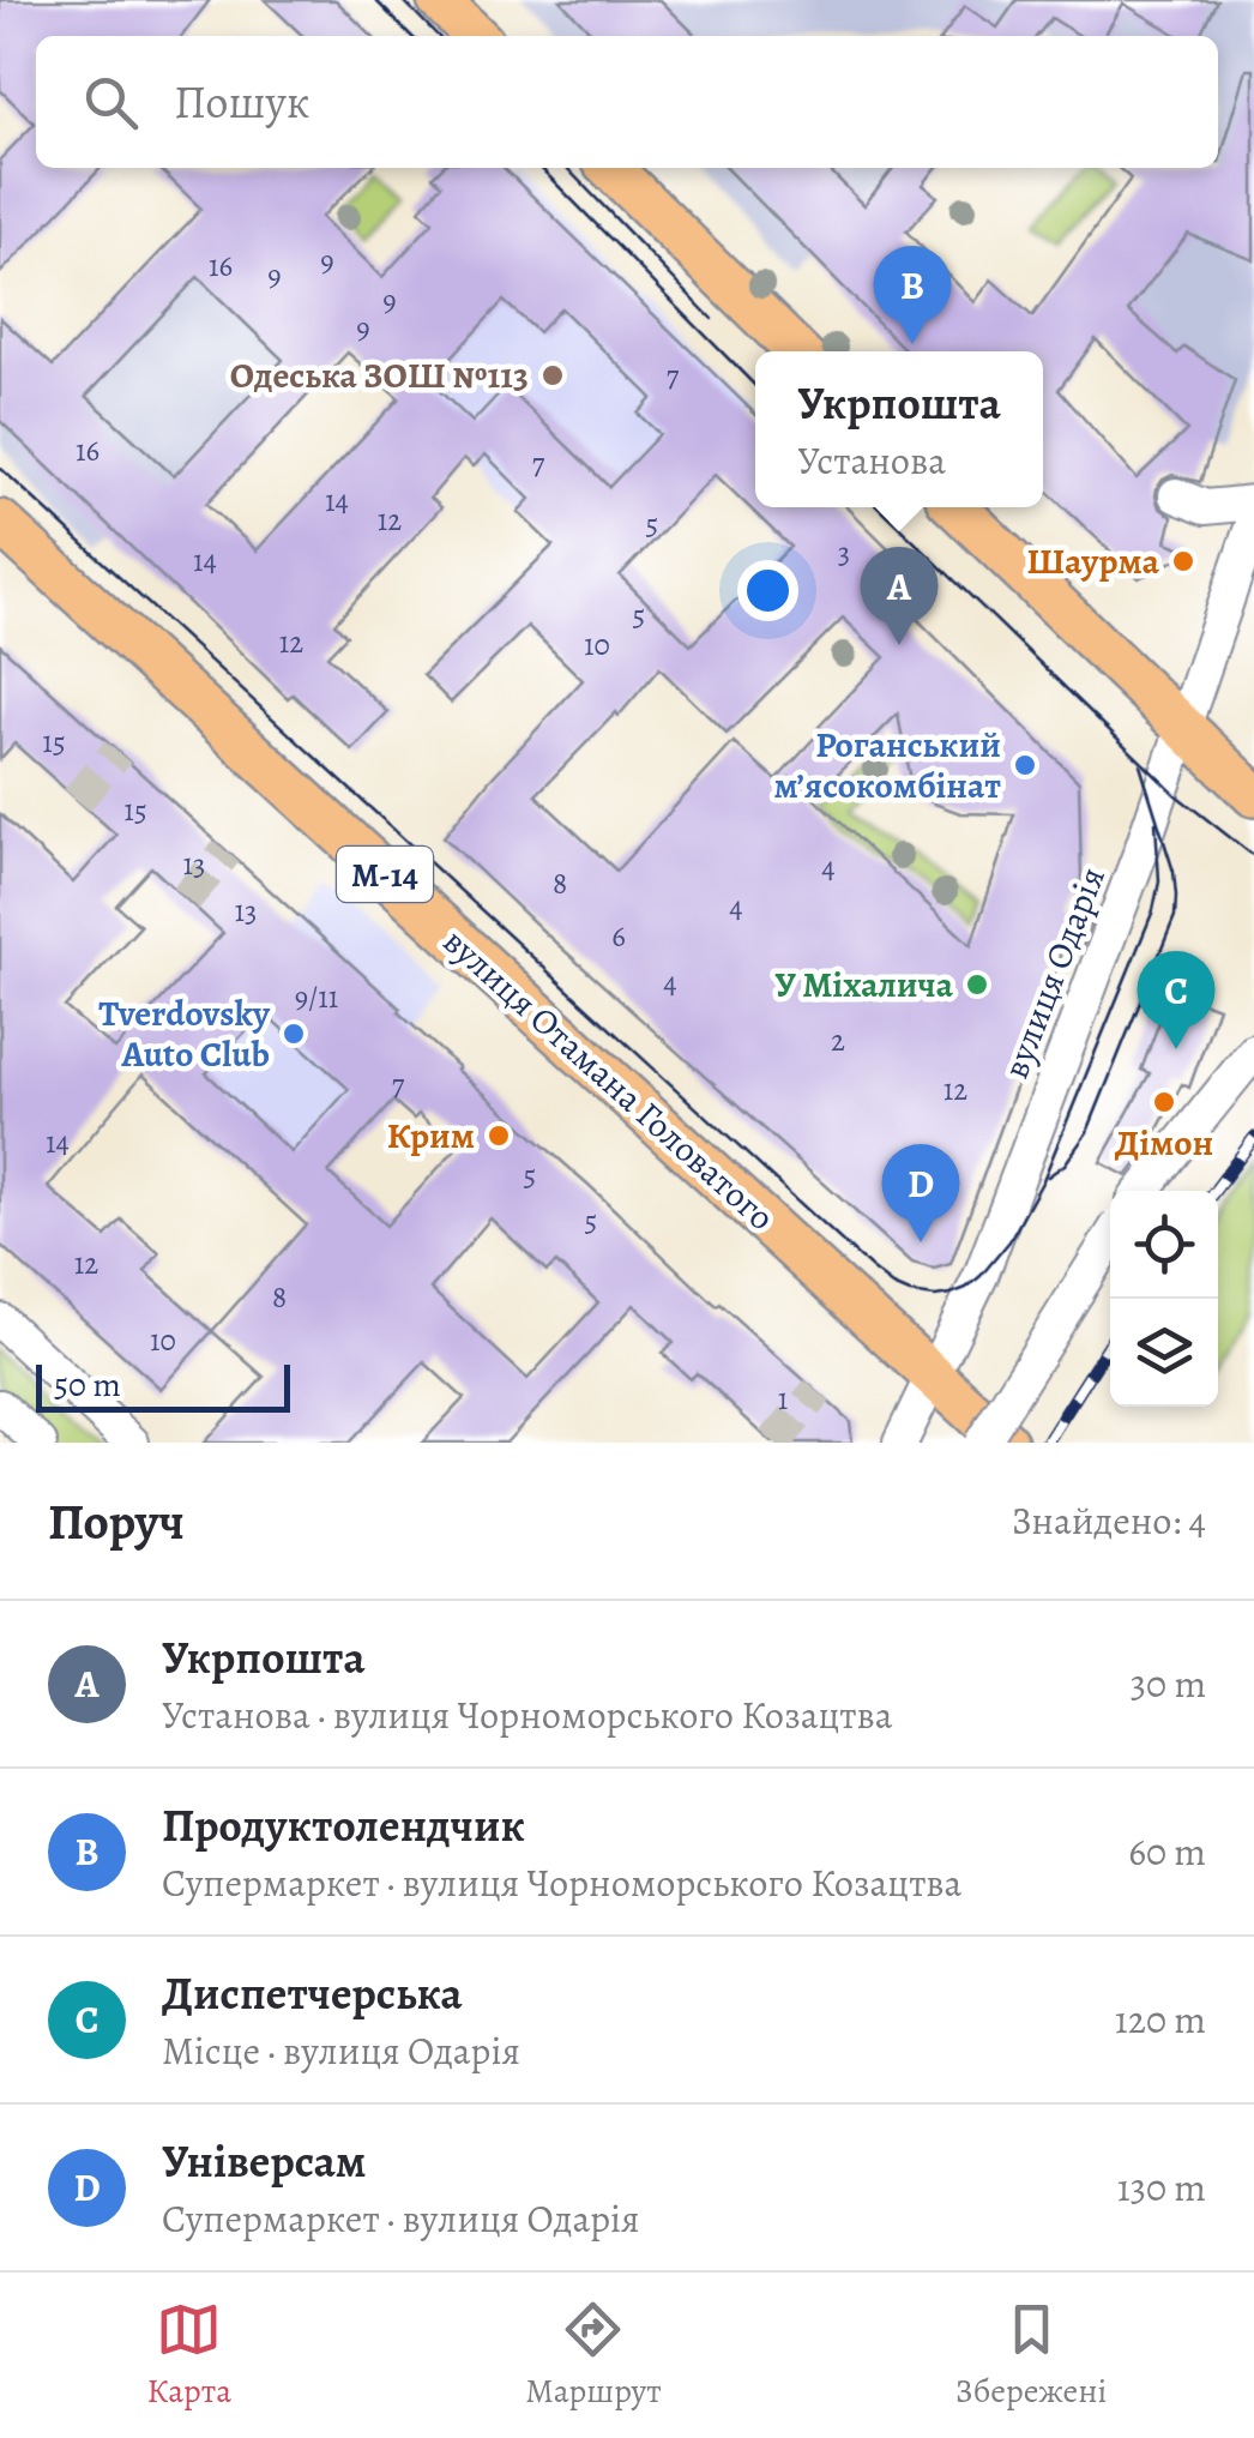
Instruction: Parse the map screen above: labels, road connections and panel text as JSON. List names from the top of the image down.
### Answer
{
  "streets": {
    "main road": ["М-14", "вулиця Отамана Головатого"],
    "street": ["вулиця Одарія"]
  },
  "crossings": [
    ["вулиця Одарія", "вулиця Отамана Головатого"]
  ],
  "places": [
    "Одеська ЗОШ №113",
    "Шаурма",
    "Роганський м’ясокомбінат",
    "У Міхалича",
    "Tverdovsky Auto Club",
    "Дiмон",
    "Крим"
  ],
  "house_numbers": [
    "9",
    "16",
    "9",
    "9",
    "9",
    "7",
    "16",
    "7",
    "14",
    "12",
    "5",
    "3",
    "14",
    "5",
    "12",
    "10",
    "15",
    "15",
    "13",
    "4",
    "8",
    "4",
    "13",
    "6",
    "4",
    "9/11",
    "2",
    "7",
    "12",
    "14",
    "5",
    "5",
    "12",
    "8",
    "10",
    "1"
  ],
  "scale_bar": "50 m",
  "page": {
    "search": "Пошук",
    "pins": [
      "B",
      "A",
      "C",
      "D"
    ],
    "popup": ["Укрпошта", "Установа"],
    "scale": "50 m",
    "heading": ["Поруч", "Знайдено: 4"],
    "list": [
      {
        "mark": "A",
        "name": "Укрпошта",
        "note": "Установа · вулиця Чорноморського Козацтва",
        "value": "30 m"
      },
      {
        "mark": "B",
        "name": "Продуктолендчик",
        "note": "Супермаркет · вулиця Чорноморського Козацтва",
        "value": "60 m"
      },
      {
        "mark": "C",
        "name": "Диспетчерська",
        "note": "Місце · вулиця Одарія",
        "value": "120 m"
      },
      {
        "mark": "D",
        "name": "Унiверсам",
        "note": "Супермаркет · вулиця Одарія",
        "value": "130 m"
      }
    ],
    "nav": ["Карта", "Маршрут", "Збережені"]
  }
}
